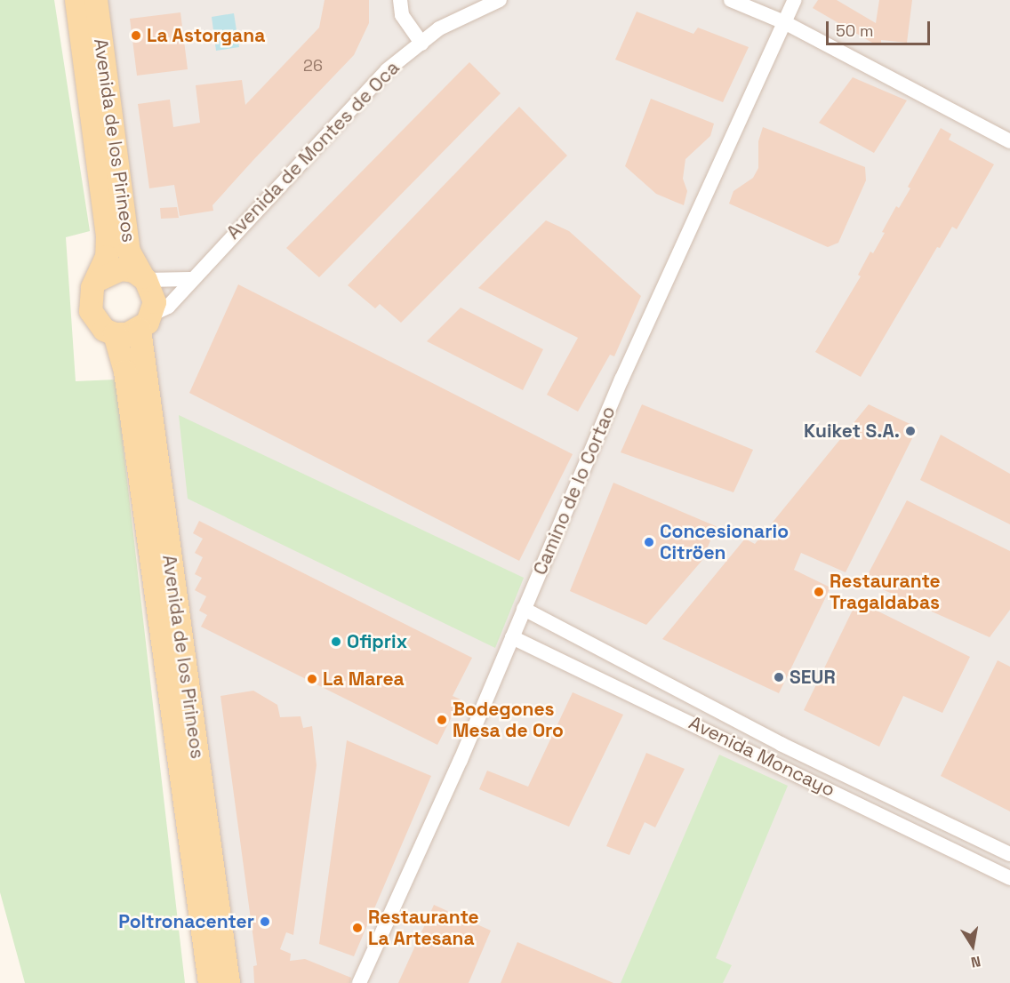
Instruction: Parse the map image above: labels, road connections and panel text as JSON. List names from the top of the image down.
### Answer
{
  "streets": {
    "main road": ["Avenida de los Pirineos"],
    "street": ["Avenida de Montes de Oca", "Camino de lo Cortao", "Avenida Moncayo"]
  },
  "crossings": [
    ["Avenida de los Pirineos", "Avenida de Montes de Oca"],
    ["Camino de lo Cortao", "Avenida Moncayo"]
  ],
  "places": [
    "La Astorgana",
    "Kuiket S.A.",
    "Concesionario Citröen",
    "Restaurante Tragaldabas",
    "Ofiprix",
    "SEUR",
    "La Marea",
    "Bodegones Mesa de Oro",
    "Poltronacenter",
    "Restaurante La Artesana"
  ],
  "house_numbers": ["26"],
  "scale_bar": "50 m",
  "north": "bottom"
}
